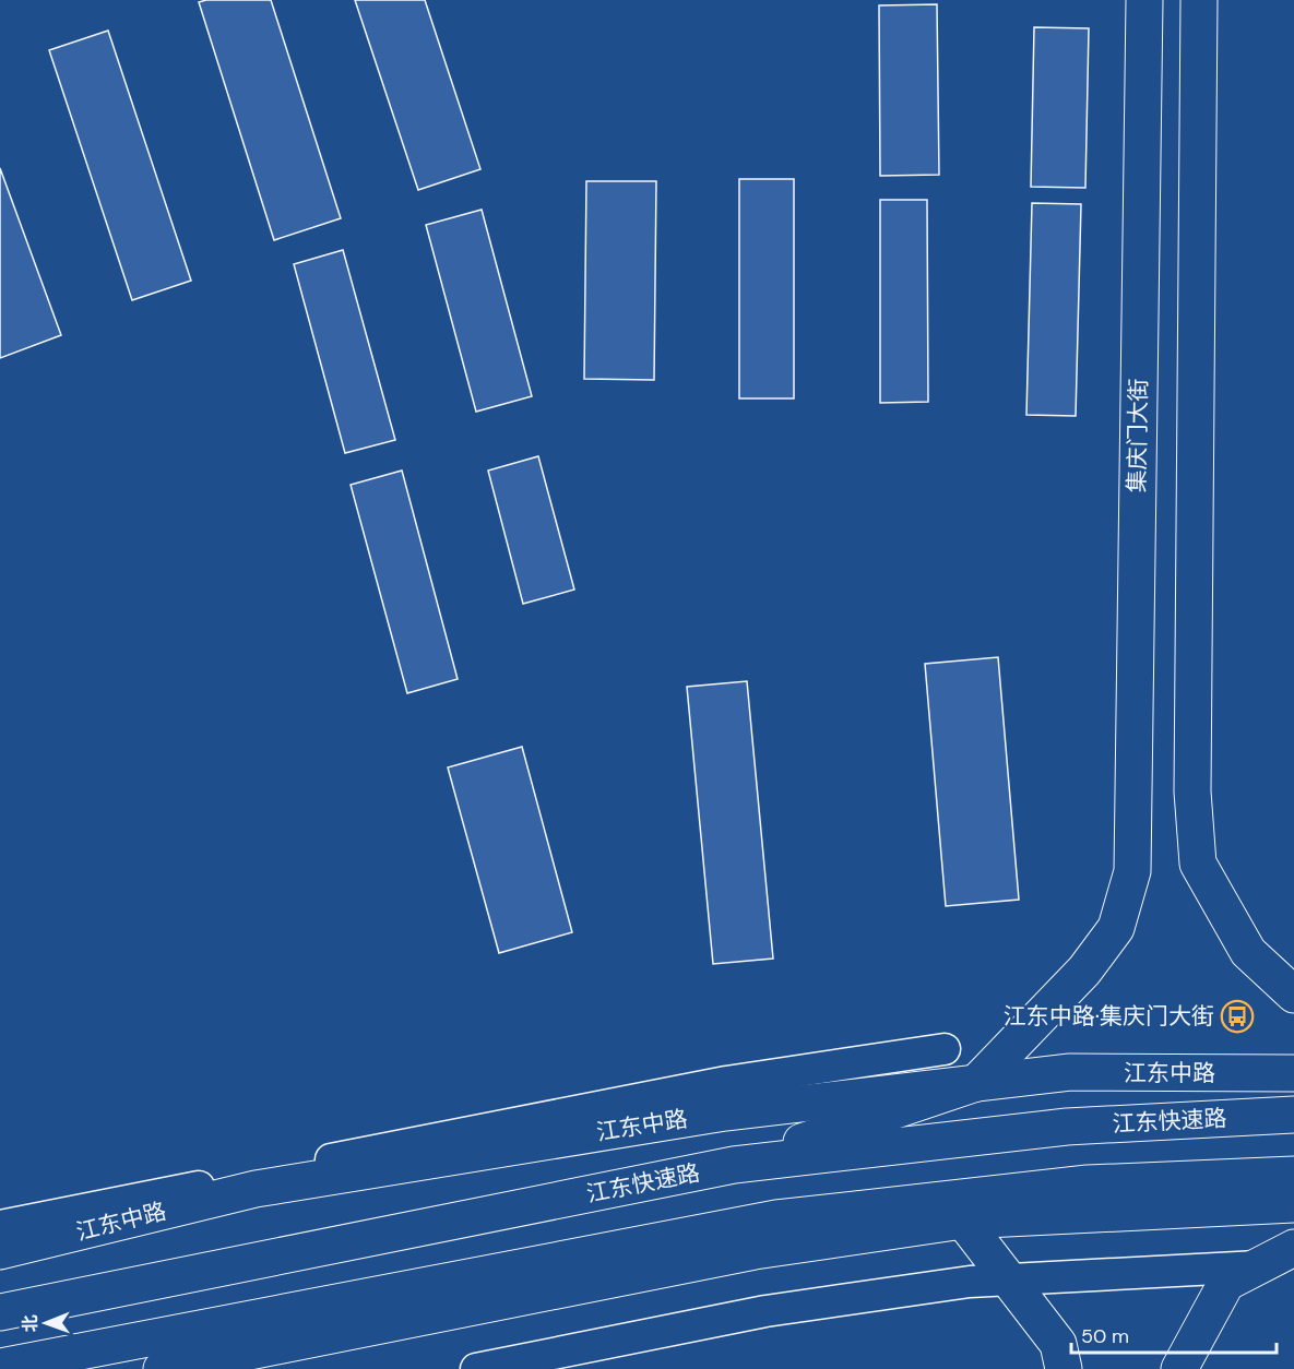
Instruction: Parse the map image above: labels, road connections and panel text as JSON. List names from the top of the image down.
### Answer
{
  "streets": {
    "main road": ["集庆门大街", "江东中路", "江东快速路"]
  },
  "crossings": [
    ["集庆门大街", "江东中路"]
  ],
  "places": {
    "bus stop": ["江东中路·集庆门大街"]
  },
  "scale_bar": "50 m",
  "north": "left"
}
